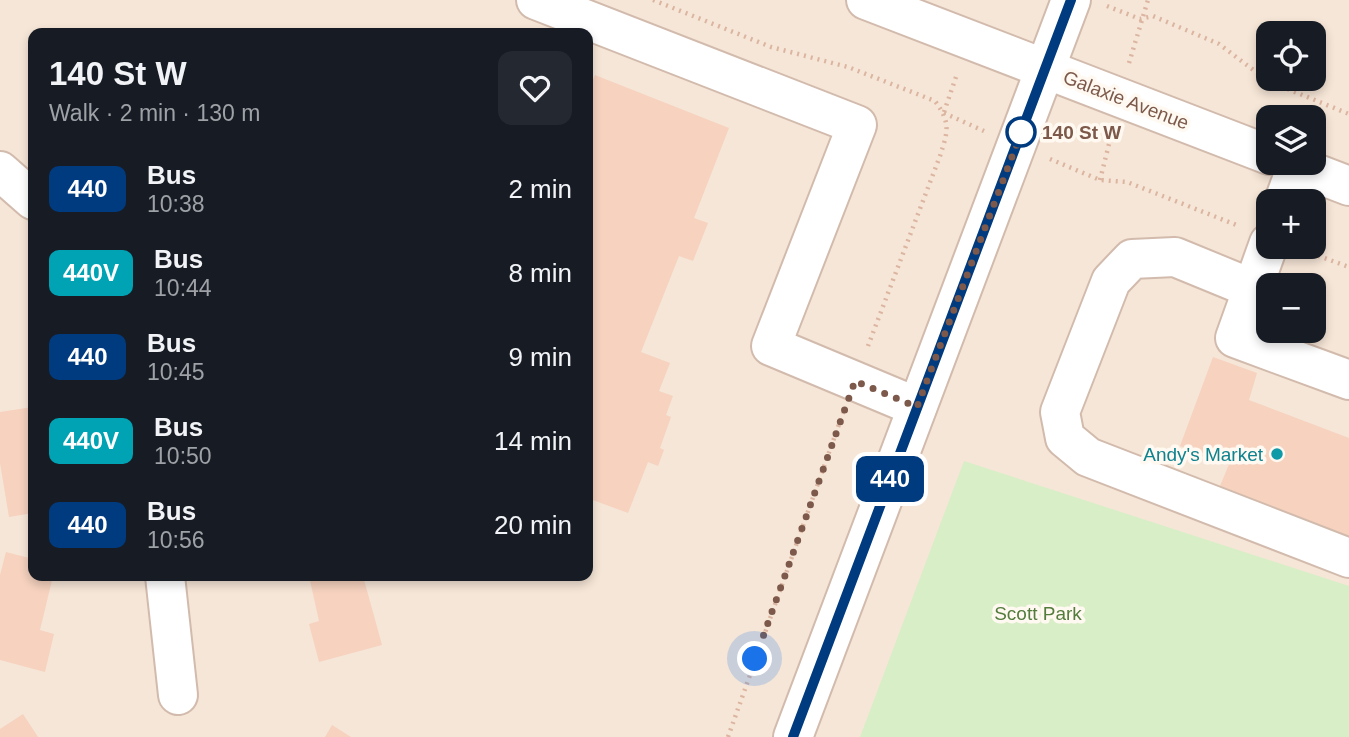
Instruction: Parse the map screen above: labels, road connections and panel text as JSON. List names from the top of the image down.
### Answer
{
  "streets": {
    "street": ["Galaxie Avenue"]
  },
  "parks": ["Scott Park"],
  "places": ["140 St W", "Andy's Market"],
  "lines": ["bus line 440"],
  "page": {
    "on_map": "440",
    "map_buttons": ["+", "−"],
    "heading": ["140 St W", "Walk · 2 min · 130 m"],
    "list": [
      {
        "mark": "440",
        "name": "Bus",
        "note": "10:38",
        "value": "2 min"
      },
      {
        "mark": "440V",
        "name": "Bus",
        "note": "10:44",
        "value": "8 min"
      },
      {
        "mark": "440",
        "name": "Bus",
        "note": "10:45",
        "value": "9 min"
      },
      {
        "mark": "440V",
        "name": "Bus",
        "note": "10:50",
        "value": "14 min"
      },
      {
        "mark": "440",
        "name": "Bus",
        "note": "10:56",
        "value": "20 min"
      }
    ]
  }
}
